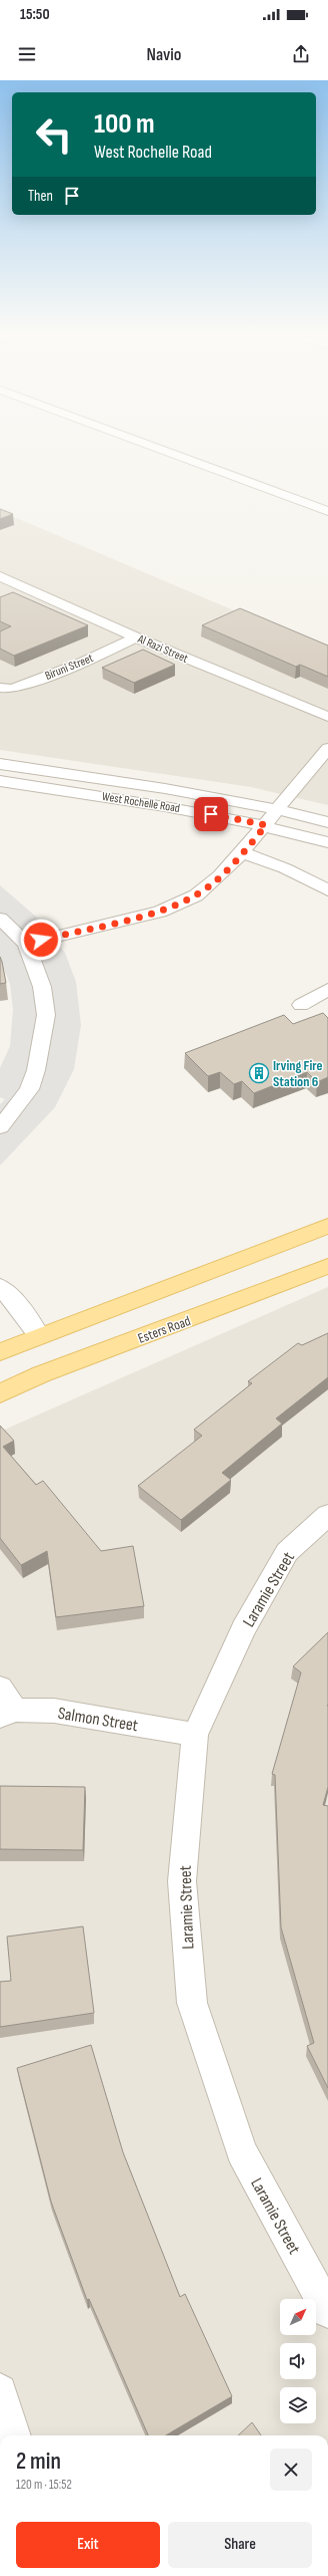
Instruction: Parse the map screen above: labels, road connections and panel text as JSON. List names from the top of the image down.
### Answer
{
  "streets": {
    "main road": ["Esters Road"],
    "street": [
      "Al Razi Street",
      "Biruni Street",
      "West Rochelle Road",
      "Laramie Street",
      "Salmon Street"
    ]
  },
  "crossings": [
    ["Al Razi Street", "Biruni Street"],
    ["Laramie Street", "Salmon Street"]
  ],
  "places": {
    "building": ["Irving Fire Station 6"]
  },
  "north": "top right",
  "page": {
    "status": "15:50",
    "header": "Navio",
    "turn": ["100 m", "West Rochelle Road"],
    "then": "Then",
    "heading": ["2 min", "120 m · 15:52"],
    "buttons": ["Exit", "Share"]
  }
}
